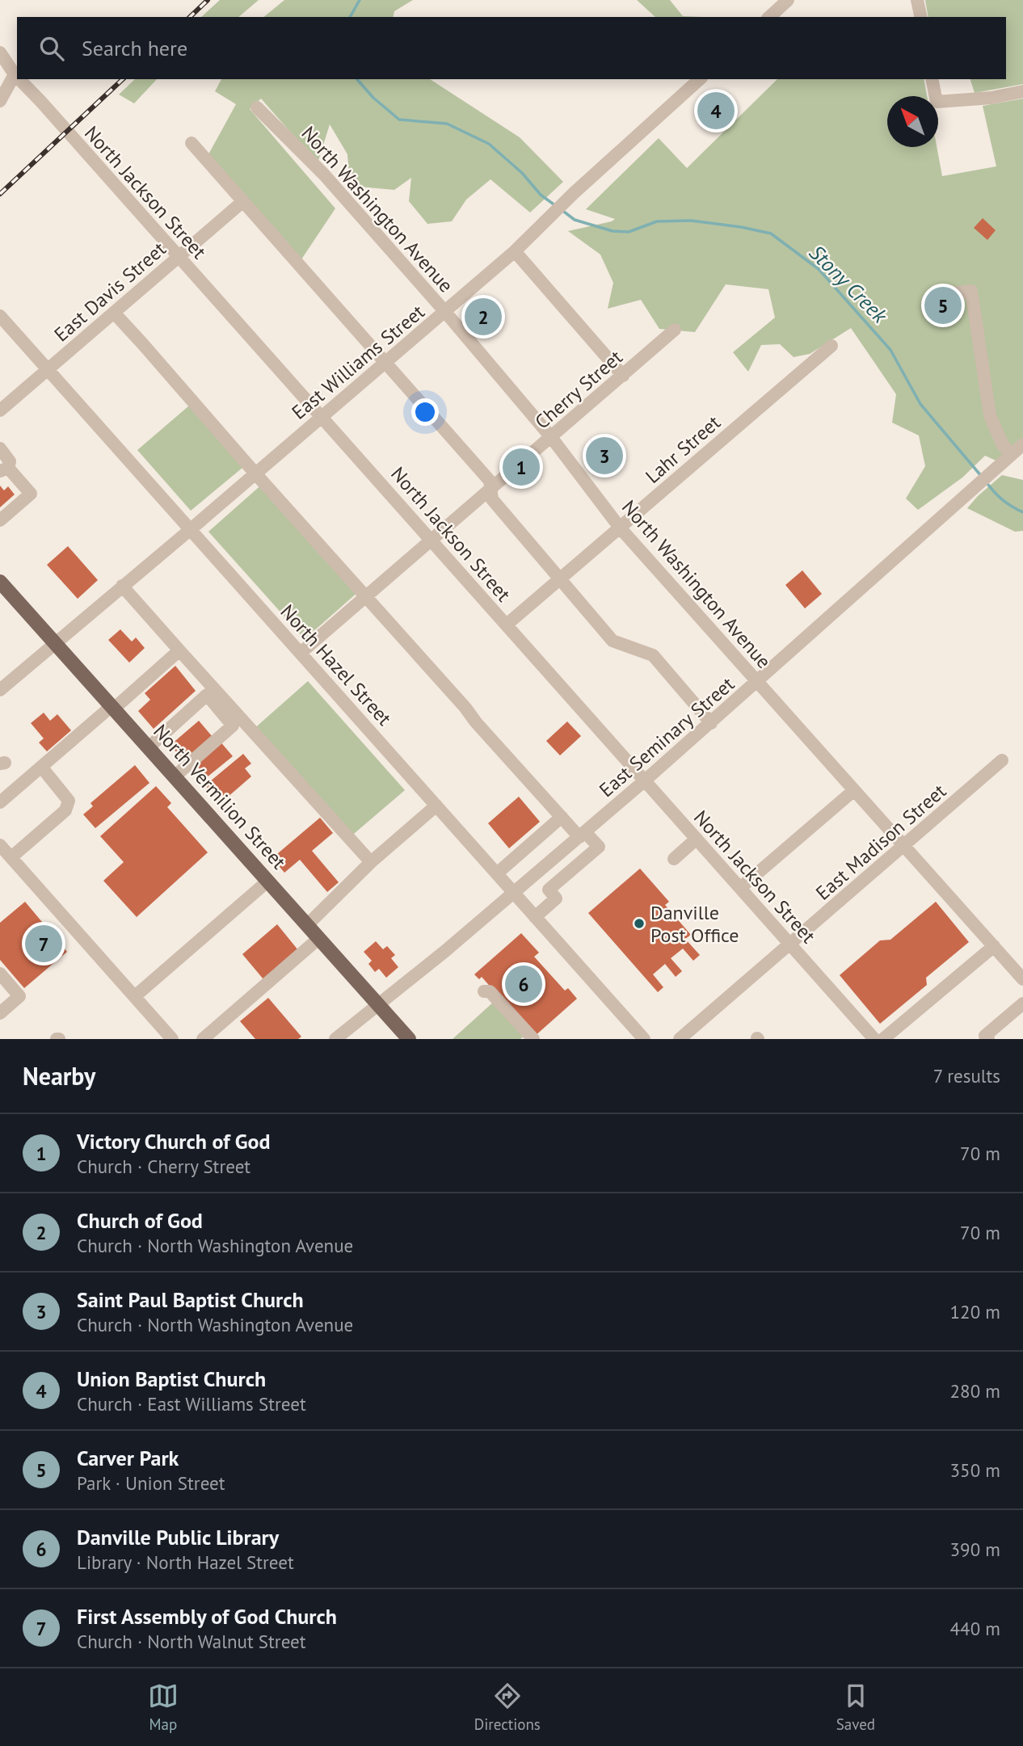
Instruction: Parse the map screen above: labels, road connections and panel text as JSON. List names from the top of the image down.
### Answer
{
  "streets": {
    "main road": ["North Vermilion Street"],
    "street": [
      "North Jackson Street",
      "North Washington Avenue",
      "East Davis Street",
      "East Williams Street",
      "Cherry Street",
      "Lahr Street",
      "North Hazel Street",
      "East Seminary Street",
      "East Madison Street"
    ]
  },
  "crossings": [
    ["North Jackson Street", "East Davis Street"],
    ["North Jackson Street", "East Williams Street"],
    ["North Jackson Street", "Cherry Street"],
    ["North Jackson Street", "Lahr Street"],
    ["North Jackson Street", "East Seminary Street"],
    ["North Jackson Street", "East Madison Street"],
    ["North Washington Avenue", "East Williams Street"],
    ["North Washington Avenue", "Cherry Street"],
    ["North Washington Avenue", "Lahr Street"],
    ["North Washington Avenue", "East Seminary Street"],
    ["North Washington Avenue", "East Madison Street"],
    ["East Davis Street", "North Hazel Street"],
    ["East Williams Street", "North Hazel Street"],
    ["East Williams Street", "North Vermilion Street"],
    ["Cherry Street", "North Hazel Street"],
    ["North Hazel Street", "East Seminary Street"],
    ["East Seminary Street", "North Vermilion Street"]
  ],
  "water": ["Stony Creek"],
  "places": ["Danville Post Office"],
  "north": "top left",
  "page": {
    "search": "Search here",
    "pins": [
      "4",
      "5",
      "2",
      "3",
      "1",
      "7",
      "6"
    ],
    "heading": ["Nearby", "7 results"],
    "list": [
      {
        "mark": "1",
        "name": "Victory Church of God",
        "note": "Church · Cherry Street",
        "value": "70 m"
      },
      {
        "mark": "2",
        "name": "Church of God",
        "note": "Church · North Washington Avenue",
        "value": "70 m"
      },
      {
        "mark": "3",
        "name": "Saint Paul Baptist Church",
        "note": "Church · North Washington Avenue",
        "value": "120 m"
      },
      {
        "mark": "4",
        "name": "Union Baptist Church",
        "note": "Church · East Williams Street",
        "value": "280 m"
      },
      {
        "mark": "5",
        "name": "Carver Park",
        "note": "Park · Union Street",
        "value": "350 m"
      },
      {
        "mark": "6",
        "name": "Danville Public Library",
        "note": "Library · North Hazel Street",
        "value": "390 m"
      },
      {
        "mark": "7",
        "name": "First Assembly of God Church",
        "note": "Church · North Walnut Street",
        "value": "440 m"
      }
    ],
    "nav": ["Map", "Directions", "Saved"]
  }
}
